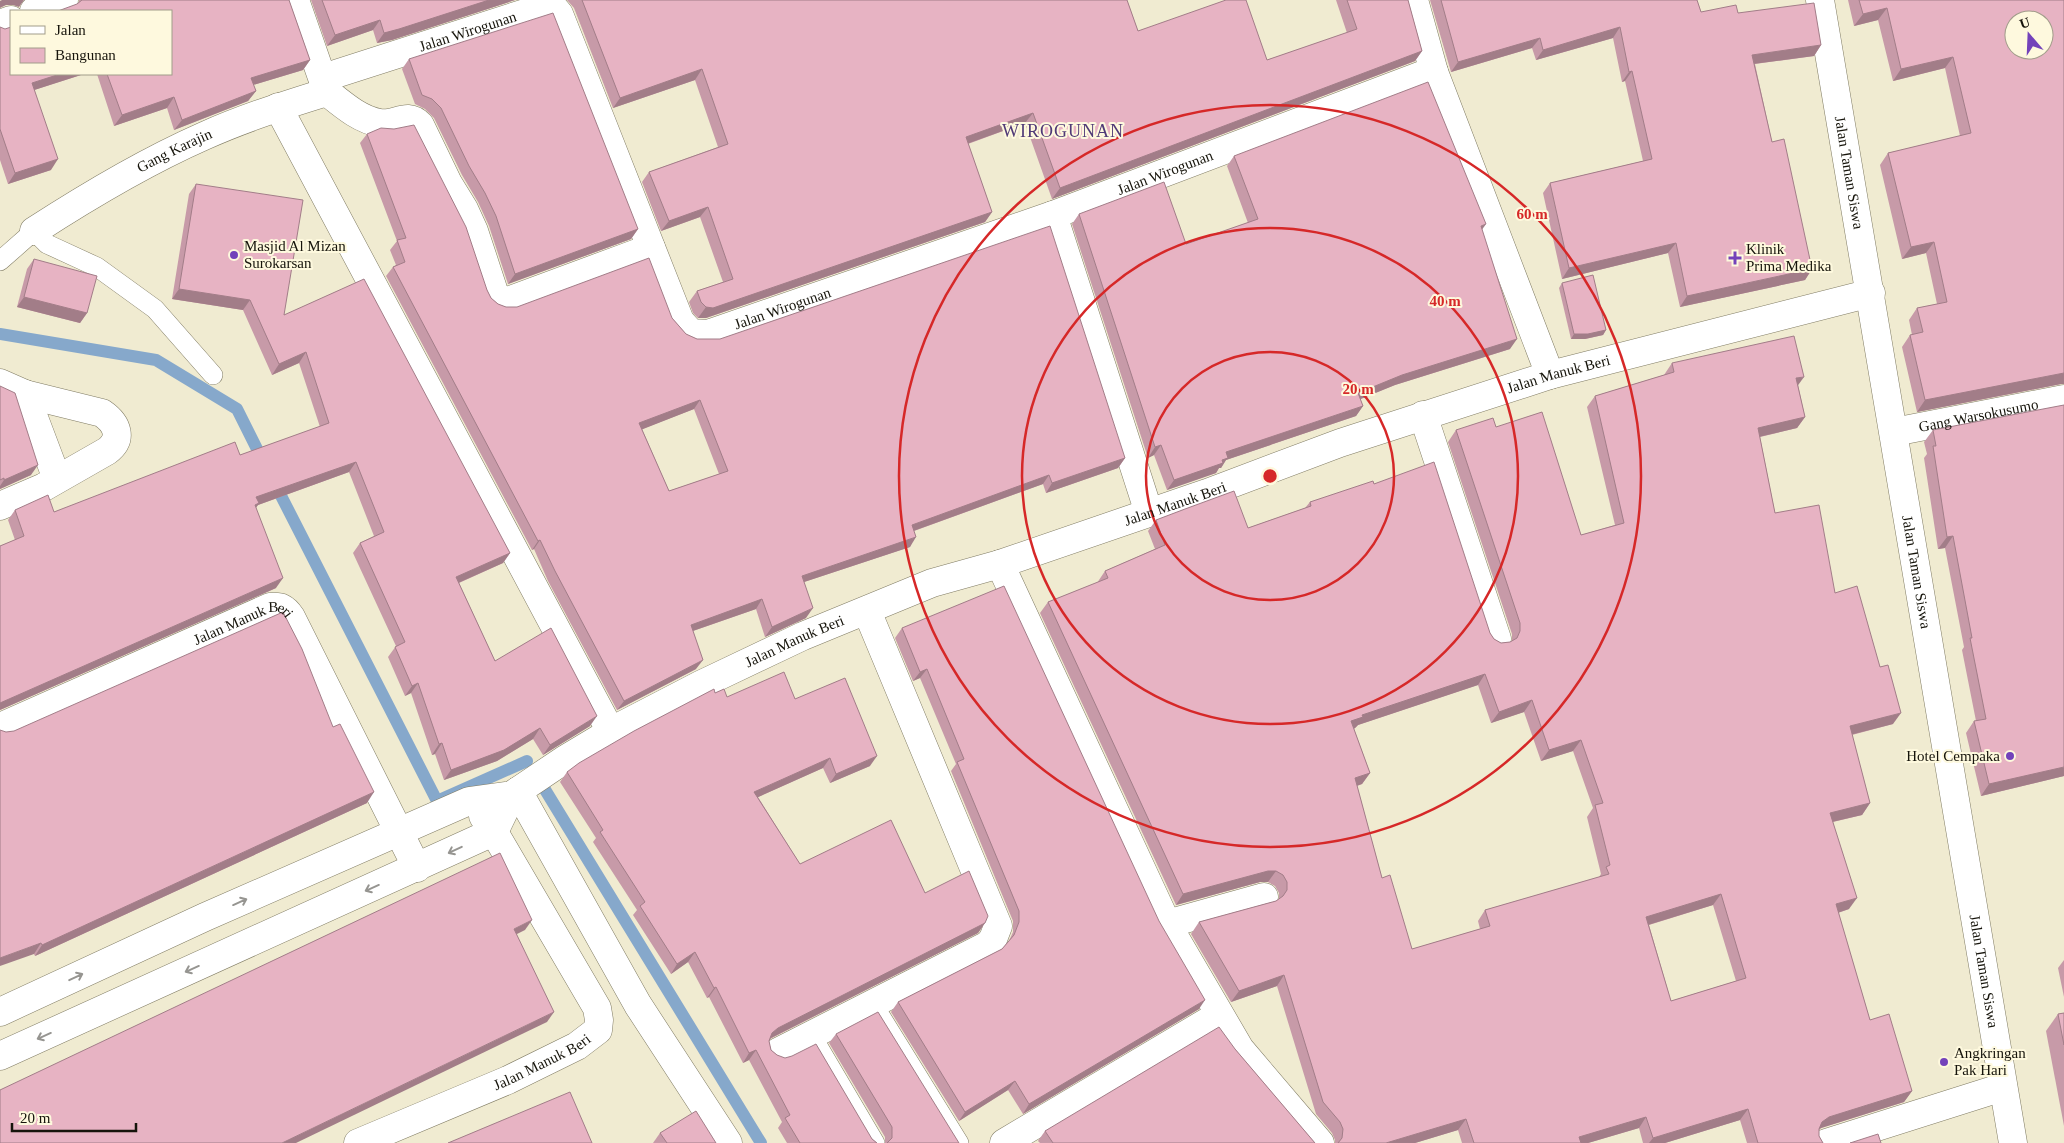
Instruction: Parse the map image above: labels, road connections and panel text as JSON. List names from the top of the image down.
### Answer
{
  "streets": {
    "street": [
      "Jalan Wirogunan",
      "Gang Karajin",
      "Jalan Taman Siswa",
      "Jalan Manuk Beri",
      "Gang Warsokusumo"
    ]
  },
  "crossings": [
    ["Jalan Wirogunan", "Gang Karajin"],
    ["Jalan Taman Siswa", "Jalan Manuk Beri"],
    ["Jalan Taman Siswa", "Gang Warsokusumo"]
  ],
  "districts": ["WIROGUNAN"],
  "places": {
    "other": ["Masjid Al Mizan Surokarsan", "Hotel Cempaka", "Angkringan Pak Hari"],
    "health": ["Klinik Prima Medika"]
  },
  "legend": ["Jalan", "Bangunan"],
  "scale_bar": "20 m",
  "north": "top",
  "rings": ["60 m", "40 m", "20 m"]
}
